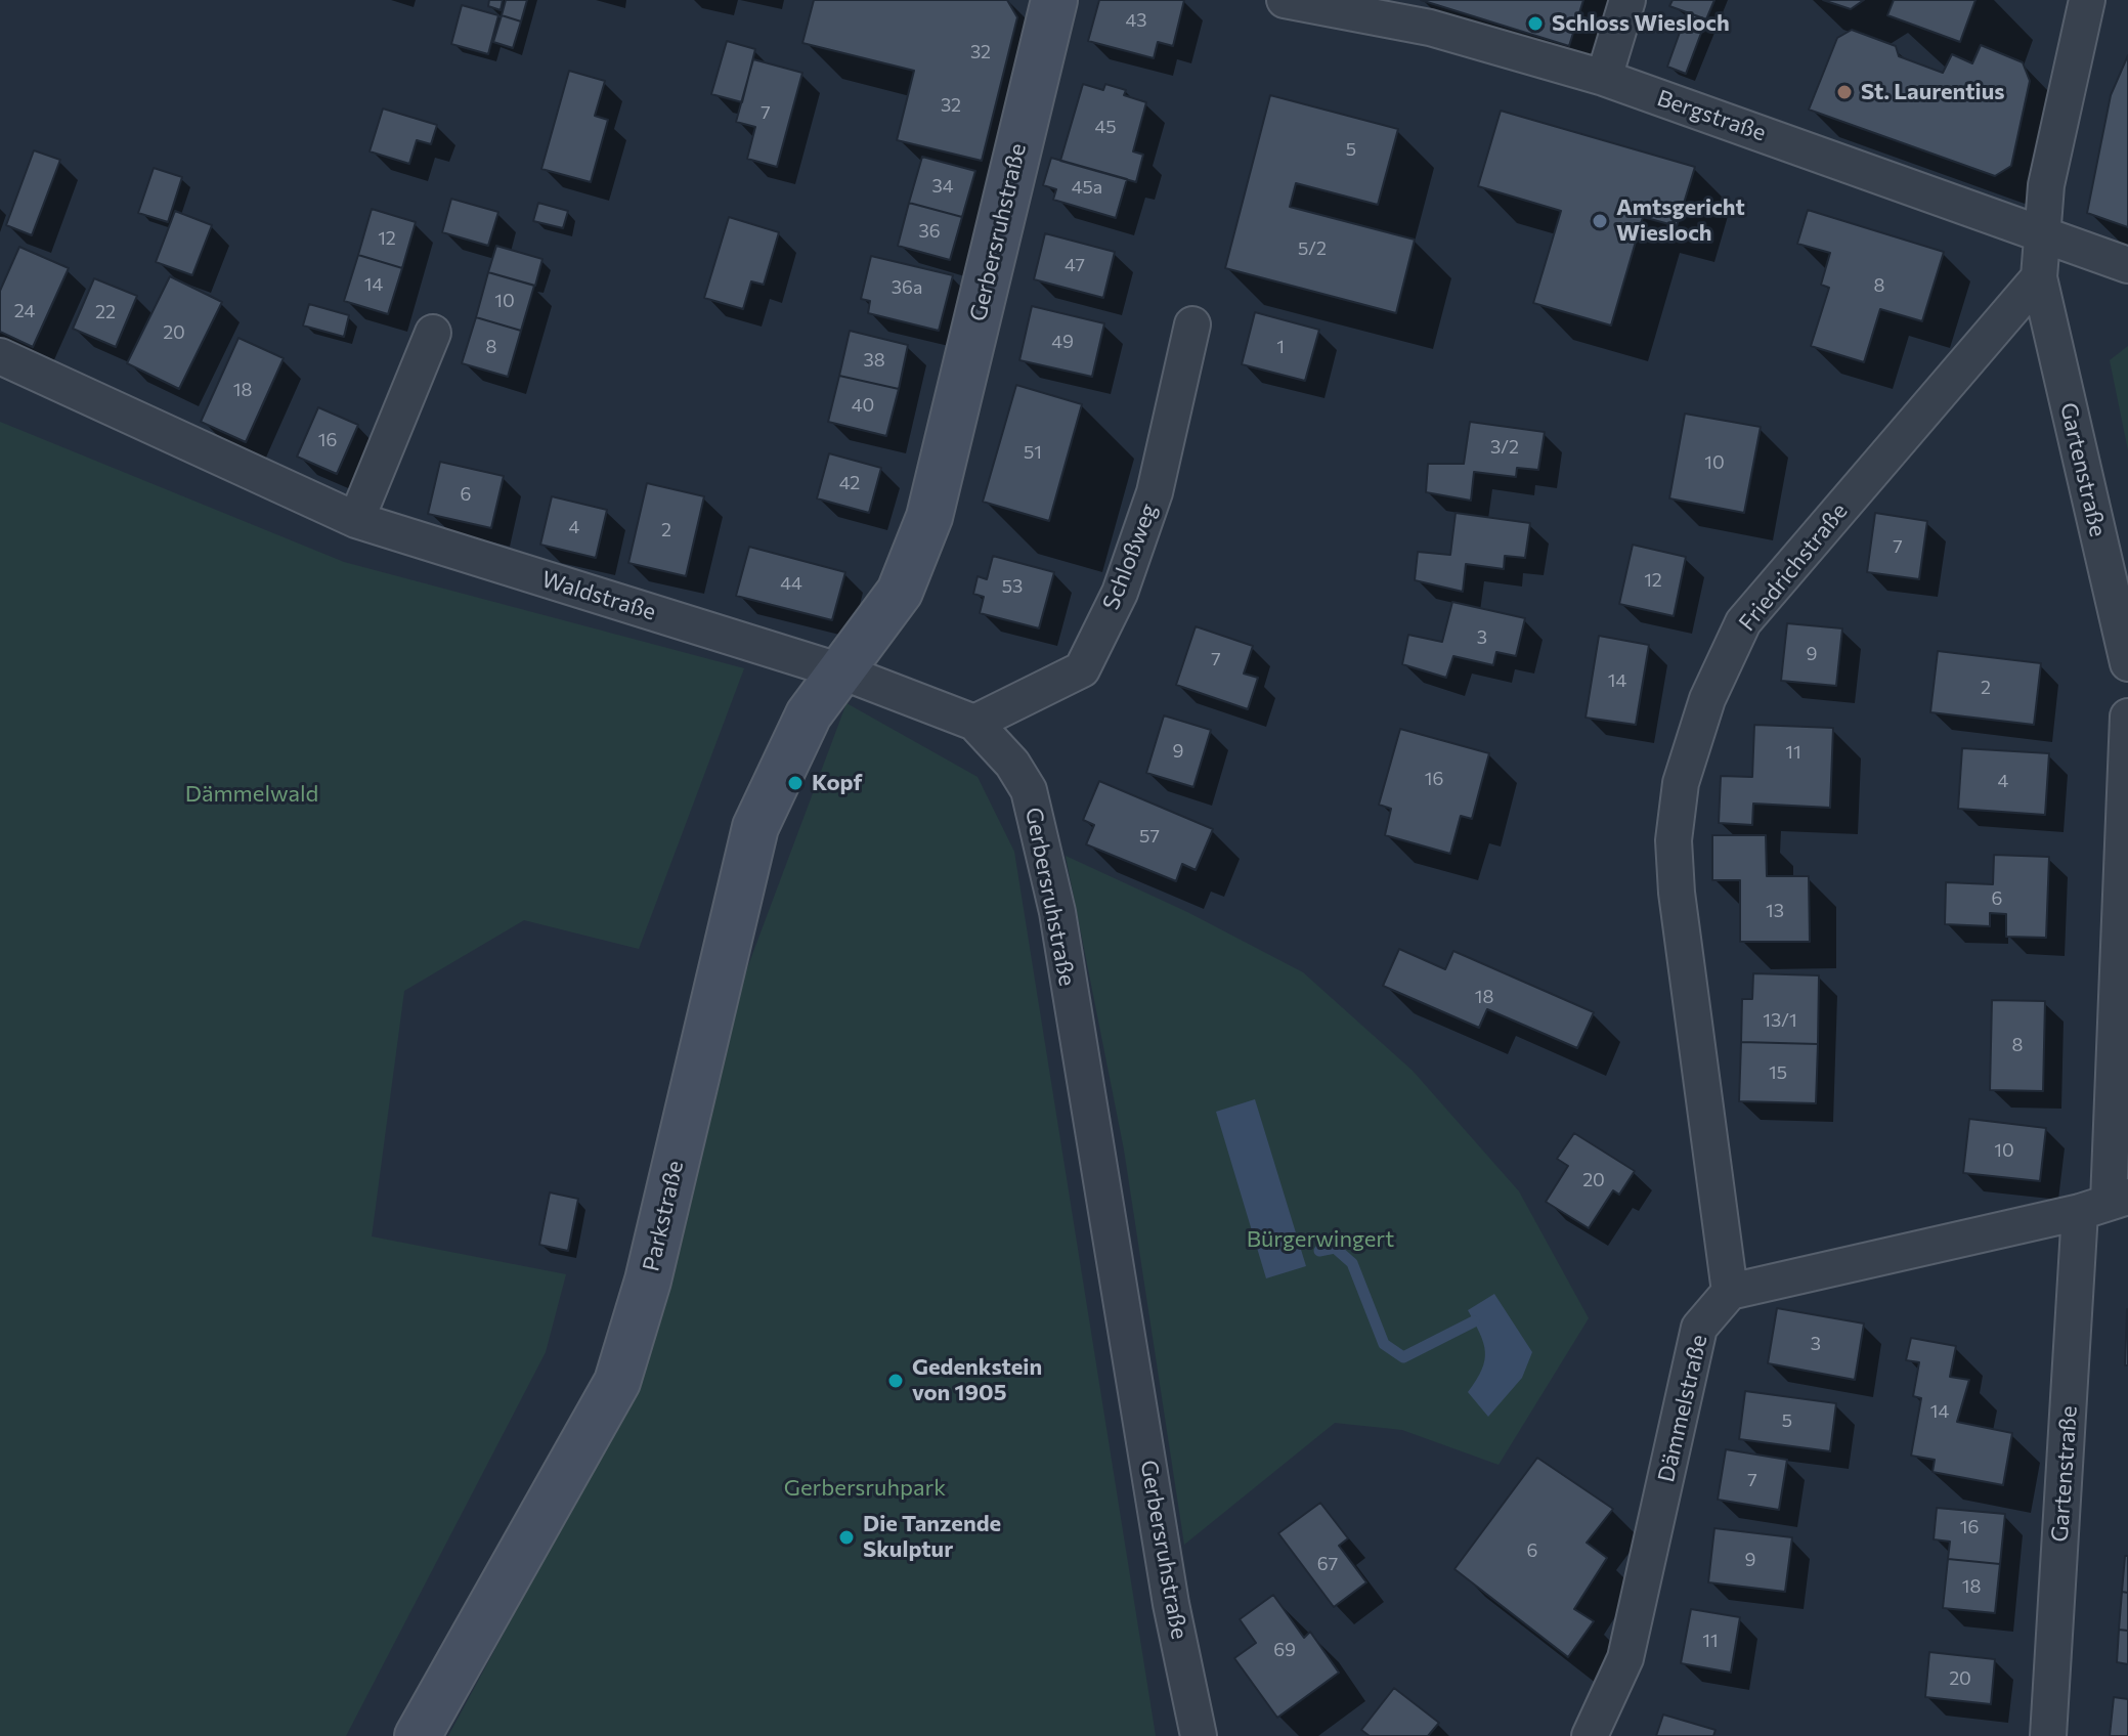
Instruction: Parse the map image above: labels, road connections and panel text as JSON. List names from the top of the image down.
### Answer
{
  "streets": {
    "street": [
      "Bergstraße",
      "Gerbersruhstraße",
      "Gartenstraße",
      "Schloßweg",
      "Friedrichstraße",
      "Waldstraße",
      "Parkstraße",
      "Dämmelstraße"
    ]
  },
  "crossings": [
    ["Gerbersruhstraße", "Schloßweg"],
    ["Gerbersruhstraße", "Waldstraße"],
    ["Gerbersruhstraße", "Parkstraße"],
    ["Gartenstraße", "Friedrichstraße"],
    ["Friedrichstraße", "Dämmelstraße"],
    ["Waldstraße", "Parkstraße"]
  ],
  "parks": ["Dämmelwald", "Bürgerwingert", "Gerbersruhpark"],
  "places": [
    "Schloss Wiesloch",
    "St. Laurentius",
    "Amtsgericht Wiesloch",
    "Kopf",
    "Gedenkstein von 1905",
    "Die Tanzende Skulptur"
  ],
  "house_numbers": [
    "43",
    "32",
    "32",
    "7",
    "45",
    "5",
    "34",
    "45a",
    "36",
    "12",
    "5/2",
    "47",
    "14",
    "8",
    "36a",
    "10",
    "24",
    "22",
    "20",
    "49",
    "8",
    "1",
    "38",
    "18",
    "40",
    "16",
    "3/2",
    "51",
    "10",
    "42",
    "6",
    "4",
    "2",
    "7",
    "12",
    "44",
    "53",
    "3",
    "9",
    "7",
    "14",
    "2",
    "9",
    "11",
    "16",
    "4",
    "57",
    "6",
    "13",
    "18",
    "13/1",
    "8",
    "15",
    "10",
    "20",
    "3",
    "14",
    "5",
    "7",
    "16",
    "6",
    "9",
    "67",
    "18",
    "11",
    "69",
    "20"
  ]
}
